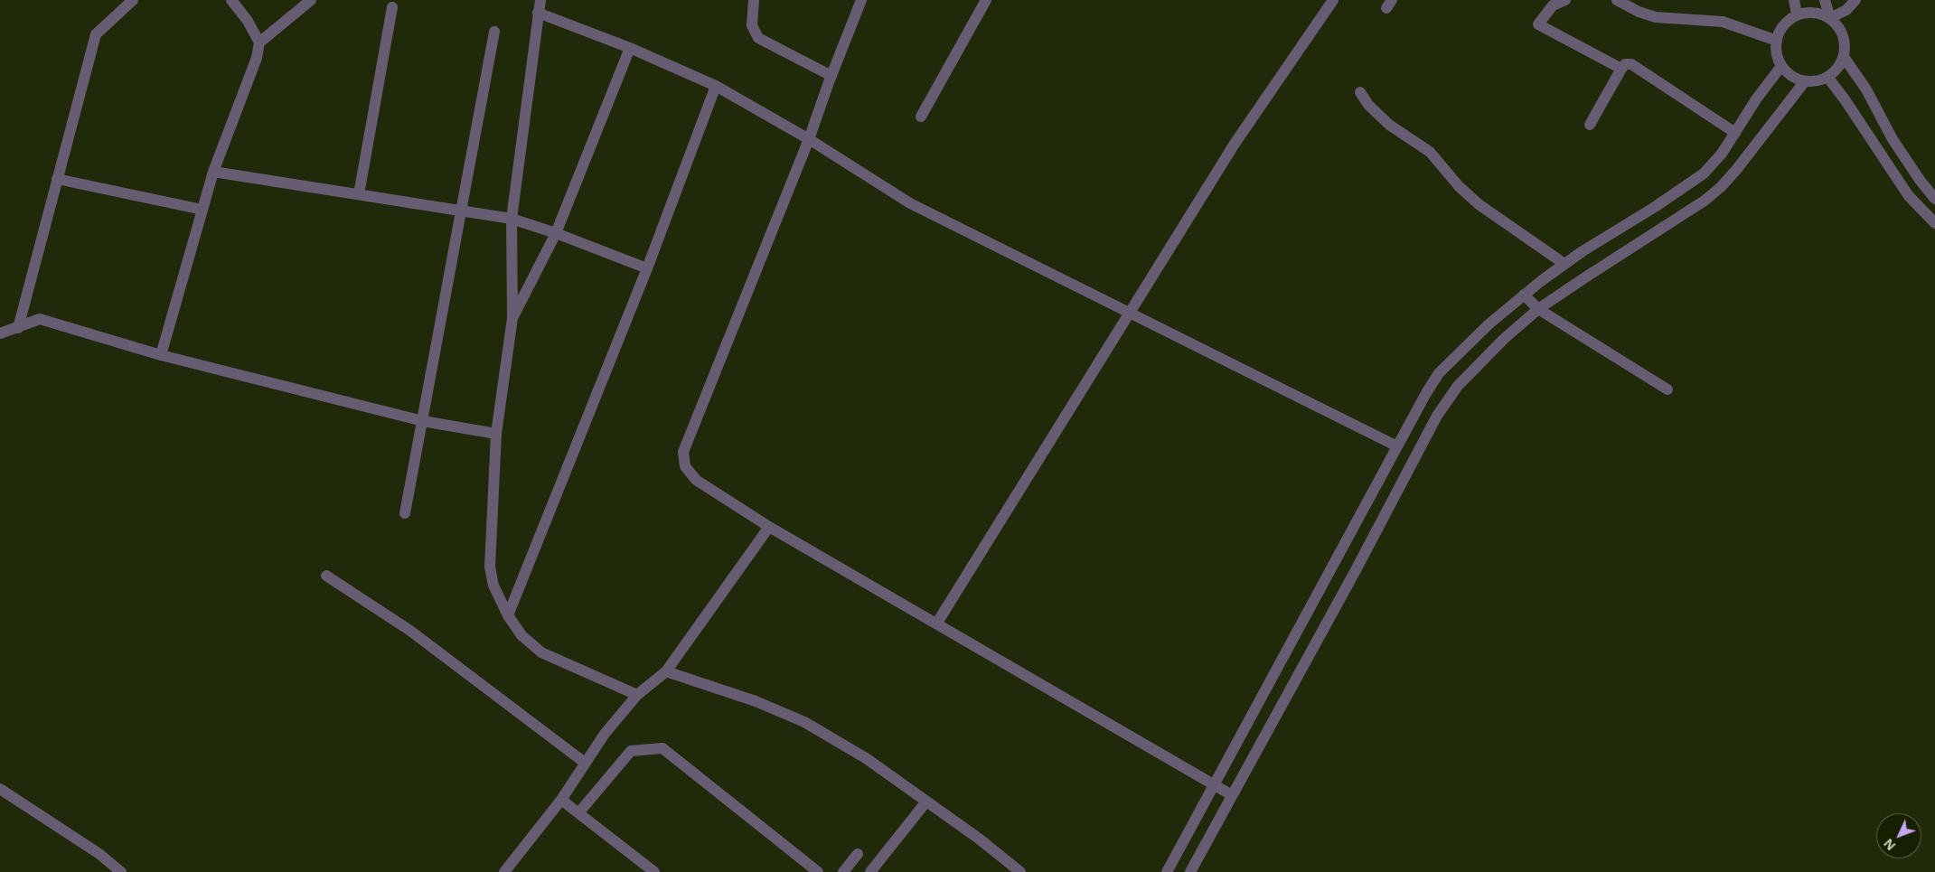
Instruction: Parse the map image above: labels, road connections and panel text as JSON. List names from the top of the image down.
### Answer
{
  "north": "bottom left"
}
